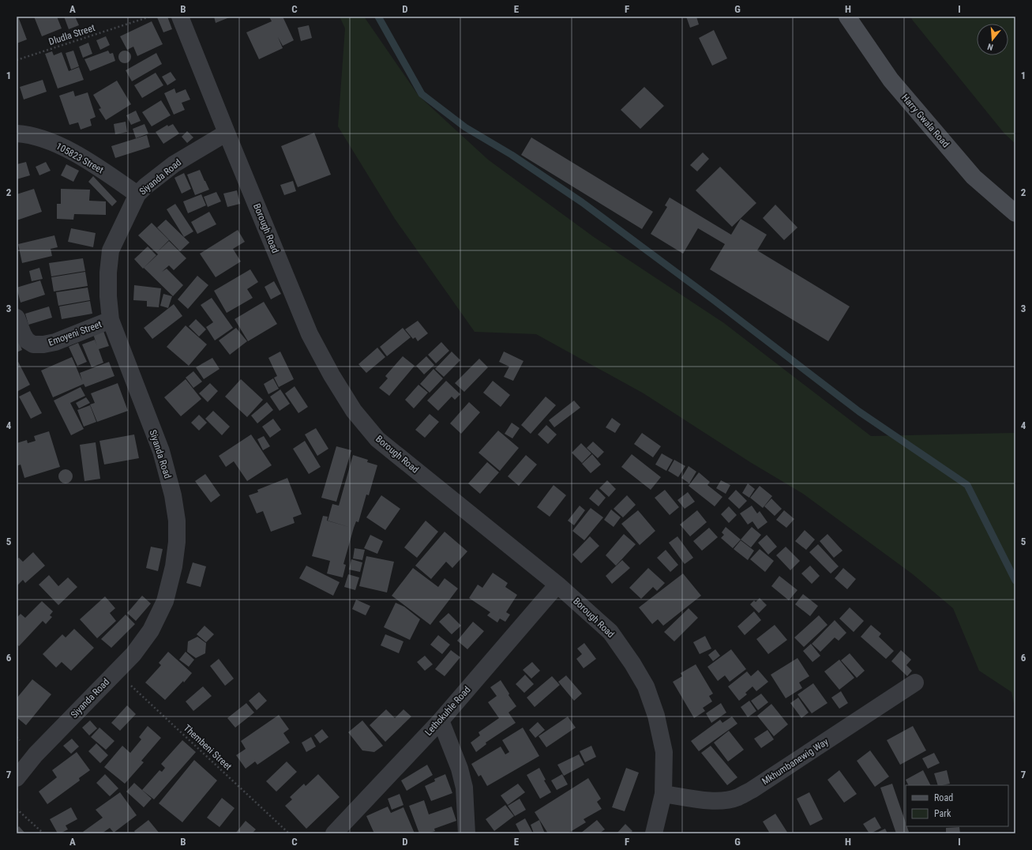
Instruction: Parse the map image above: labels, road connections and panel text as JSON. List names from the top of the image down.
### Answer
{
  "streets": {
    "main road": ["Harry Gwala Road"],
    "street": [
      "105823 Street",
      "Siyanda Road",
      "Borough Road",
      "Emoyeni Street",
      "Lethokuhle Road",
      "Mkhumbanewig Way"
    ],
    "path": ["Dludla Street", "Thembeni Street"]
  },
  "crossings": [
    ["105823 Street", "Siyanda Road"],
    ["Siyanda Road", "Borough Road"],
    ["Siyanda Road", "Emoyeni Street"],
    ["Siyanda Road", "Thembeni Street"],
    ["Borough Road", "Lethokuhle Road"],
    ["Borough Road", "Mkhumbanewig Way"]
  ],
  "legend": ["Road", "Park"],
  "north": "bottom",
  "grid": {
    "columns": [
      "A",
      "B",
      "C",
      "D",
      "E",
      "F",
      "G",
      "H",
      "I"
    ],
    "rows": [
      "1",
      "2",
      "3",
      "4",
      "5",
      "6",
      "7"
    ]
  }
}
